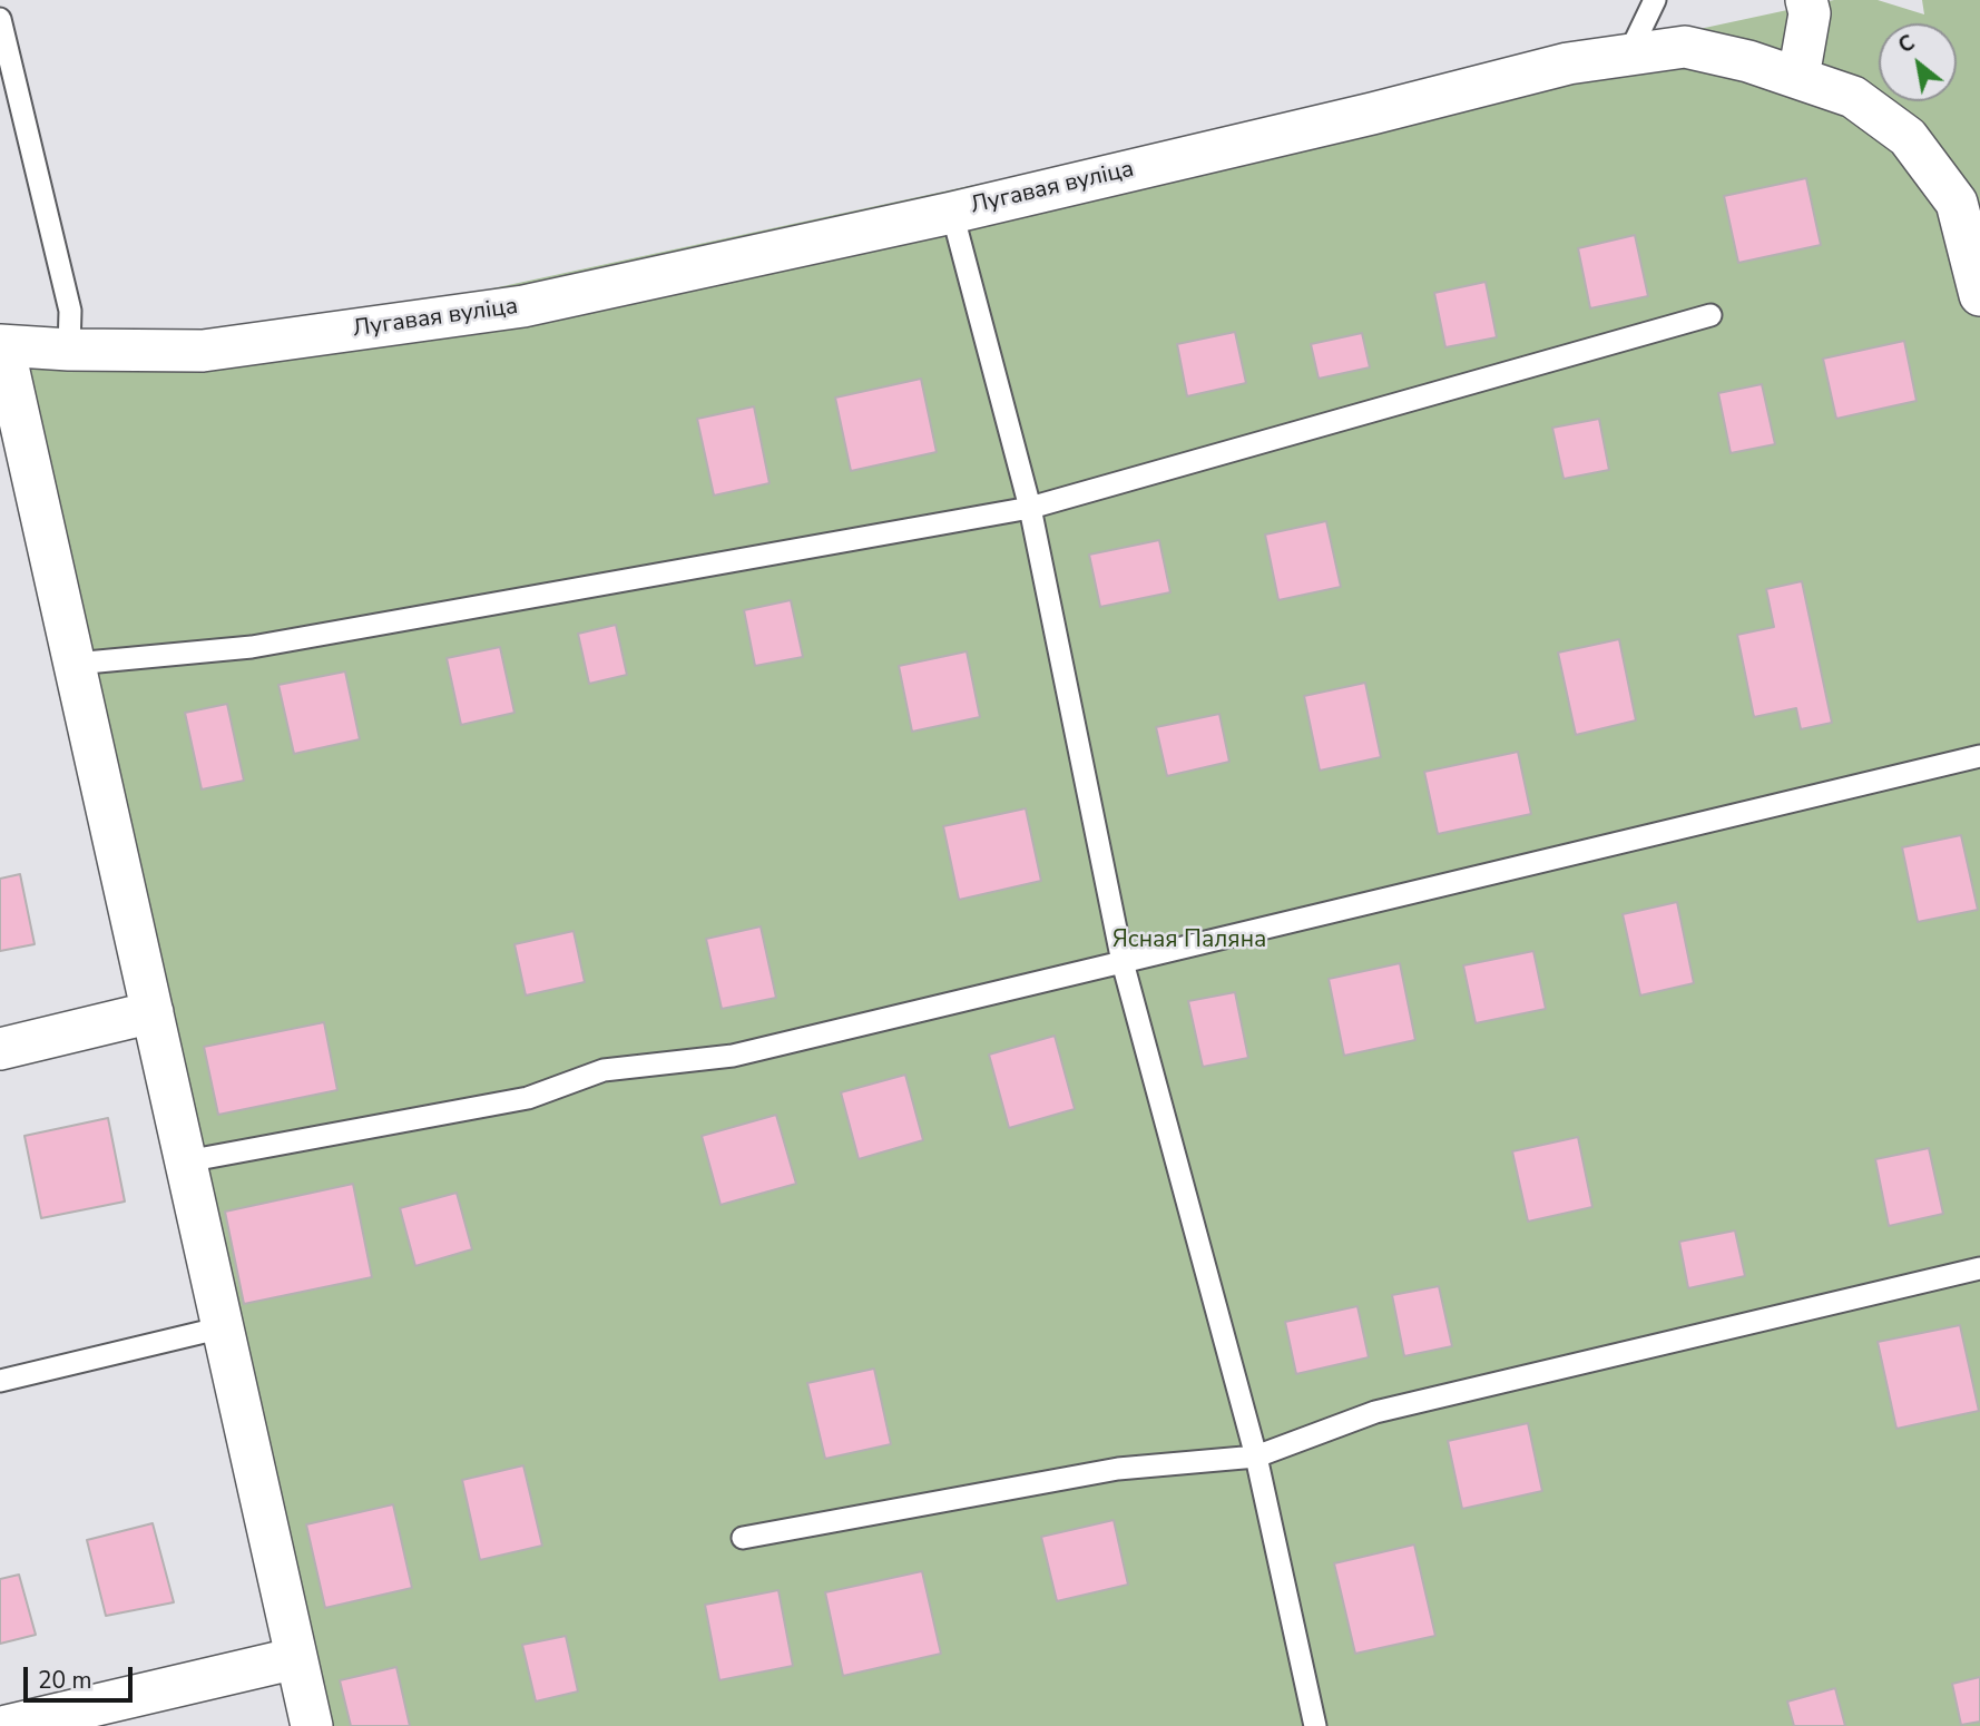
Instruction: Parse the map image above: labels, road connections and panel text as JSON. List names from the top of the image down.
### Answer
{
  "streets": {
    "street": ["Лугавая вуліца"]
  },
  "parks": ["Ясная Паляна"],
  "scale_bar": "20 m",
  "north": "top left"
}
